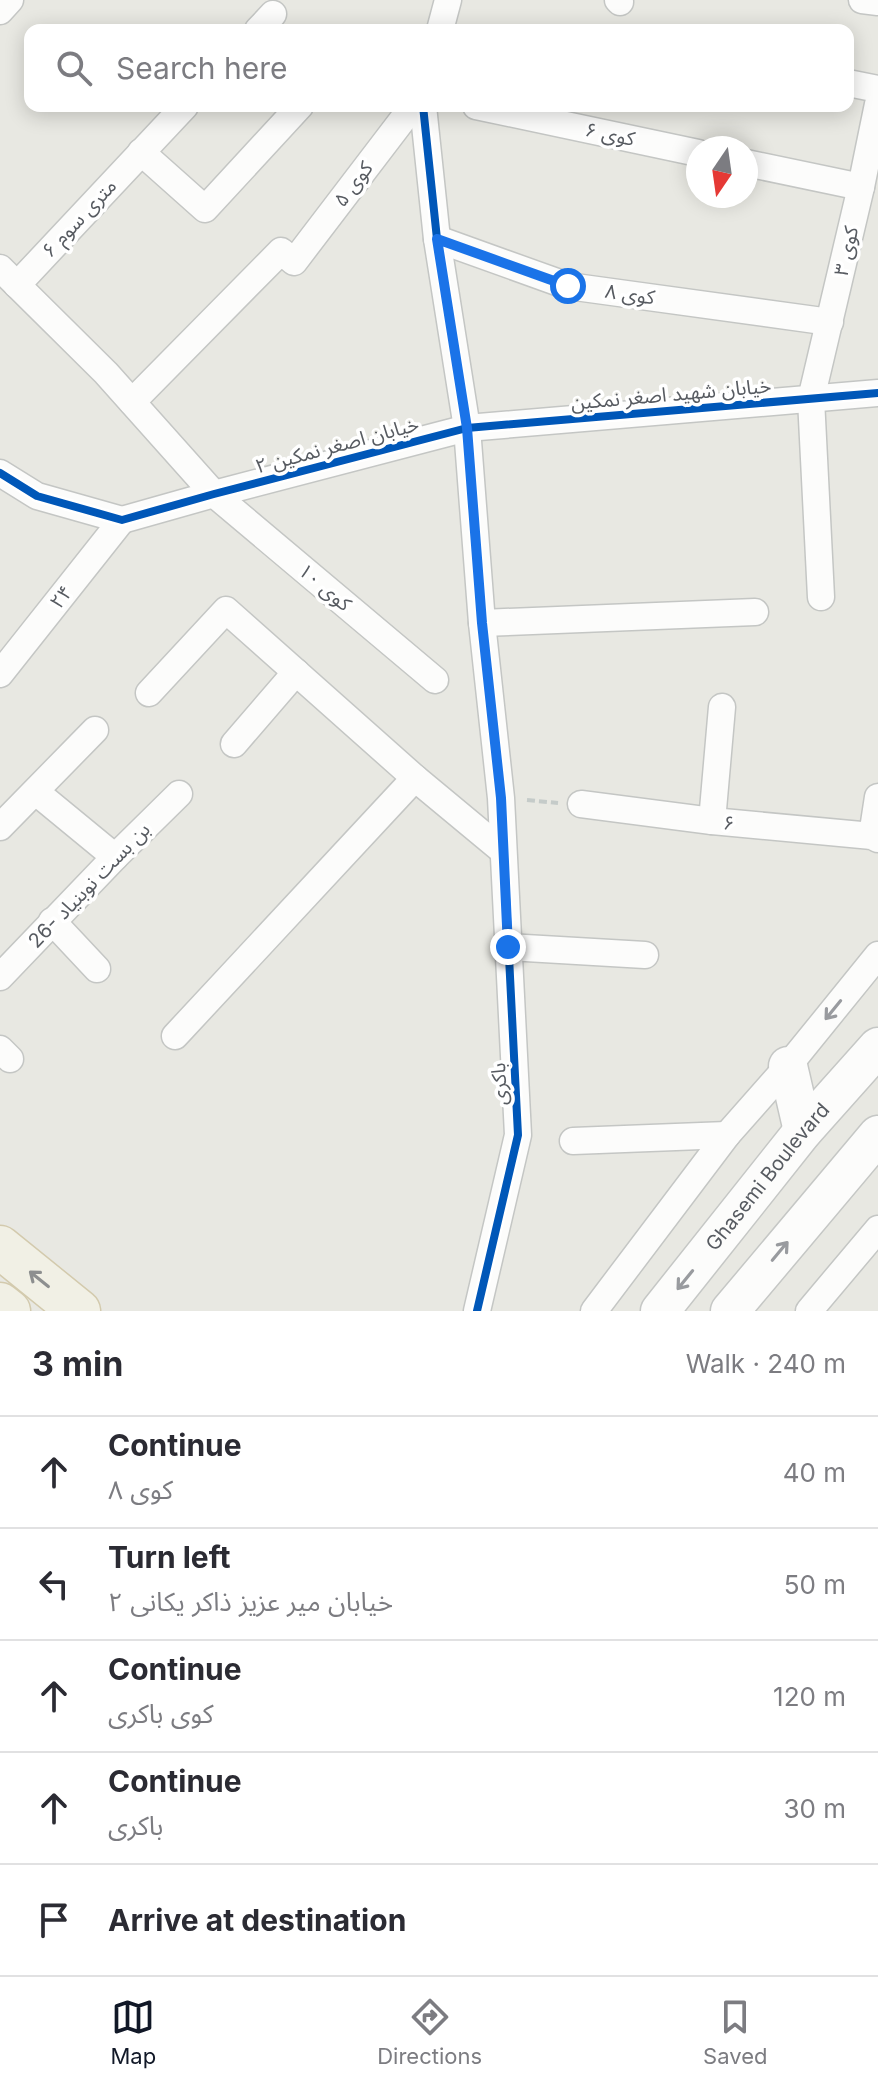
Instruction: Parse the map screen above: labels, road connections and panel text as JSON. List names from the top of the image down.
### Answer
{
  "streets": {
    "main road": ["Ghasemi Boulevard"],
    "street": [
      "کوی ۶",
      "کوی ۵",
      "۶ متری سوم",
      "کوی ۳",
      "کوی ۸",
      "خیابان شهید اصغر نمکین",
      "خیابان اصغر نمکین ۲",
      "کوی ۱۰",
      "۲۴",
      "۶",
      "26- بن بست نوبنیاد",
      "باکری"
    ]
  },
  "crossings": [
    ["کوی ۵", "کوی ۱۰"],
    ["۶ متری سوم", "کوی ۱۰"],
    ["کوی ۳", "کوی ۸"],
    ["کوی ۳", "خیابان شهید اصغر نمکین"],
    ["کوی ۸", "باکری"],
    ["خیابان شهید اصغر نمکین", "خیابان اصغر نمکین ۲"],
    ["خیابان شهید اصغر نمکین", "باکری"],
    ["خیابان اصغر نمکین ۲", "کوی ۱۰"],
    ["خیابان اصغر نمکین ۲", "۲۴"],
    ["خیابان اصغر نمکین ۲", "باکری"]
  ],
  "north": "bottom",
  "page": {
    "search": "Search here",
    "heading": ["3 min", "Walk · 240 m"],
    "list": [
      ["Continue", "کوی ۸", "40 m"],
      ["Turn left", "۲ خیابان میر عزیز ذاکر یکانی", "50 m"],
      ["Continue", "کوی باکری", "120 m"],
      ["Continue", "باکری", "30 m"],
      "Arrive at destination"
    ],
    "nav": ["Map", "Directions", "Saved"]
  }
}
